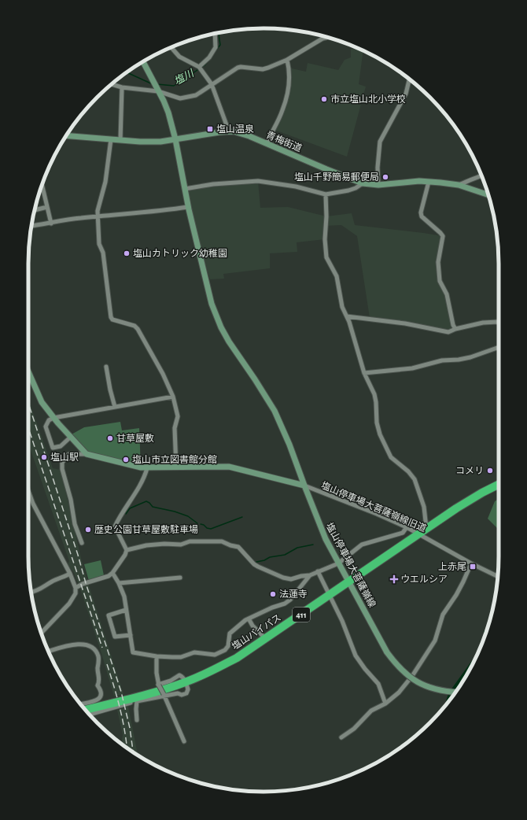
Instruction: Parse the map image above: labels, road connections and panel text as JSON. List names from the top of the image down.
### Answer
{
  "streets": {
    "highway": ["411", "塩山バイパス"],
    "street": ["青梅街道", "塩山停車場大菩薩嶺線旧道", "塩山停車場大菩薩嶺線"]
  },
  "crossings": [
    ["青梅街道", "塩山停車場大菩薩嶺線"],
    ["塩山停車場大菩薩嶺線旧道", "塩山停車場大菩薩嶺線"],
    ["塩山停車場大菩薩嶺線旧道", "塩山バイパス"],
    ["塩山停車場大菩薩嶺線", "塩山バイパス"]
  ],
  "water": ["塩川"],
  "places": {
    "other": [
      "市立塩山北小学校",
      "塩山千野簡易郵便局",
      "塩山カトリック幼稚園",
      "甘草屋敷",
      "塩山駅",
      "塩山市立図書館分館",
      "コメリ",
      "歴史公園甘草屋敷駐車場",
      "法蓮寺"
    ],
    "transit": ["塩山温泉", "上赤尾"],
    "health": ["ウエルシア"]
  }
}
